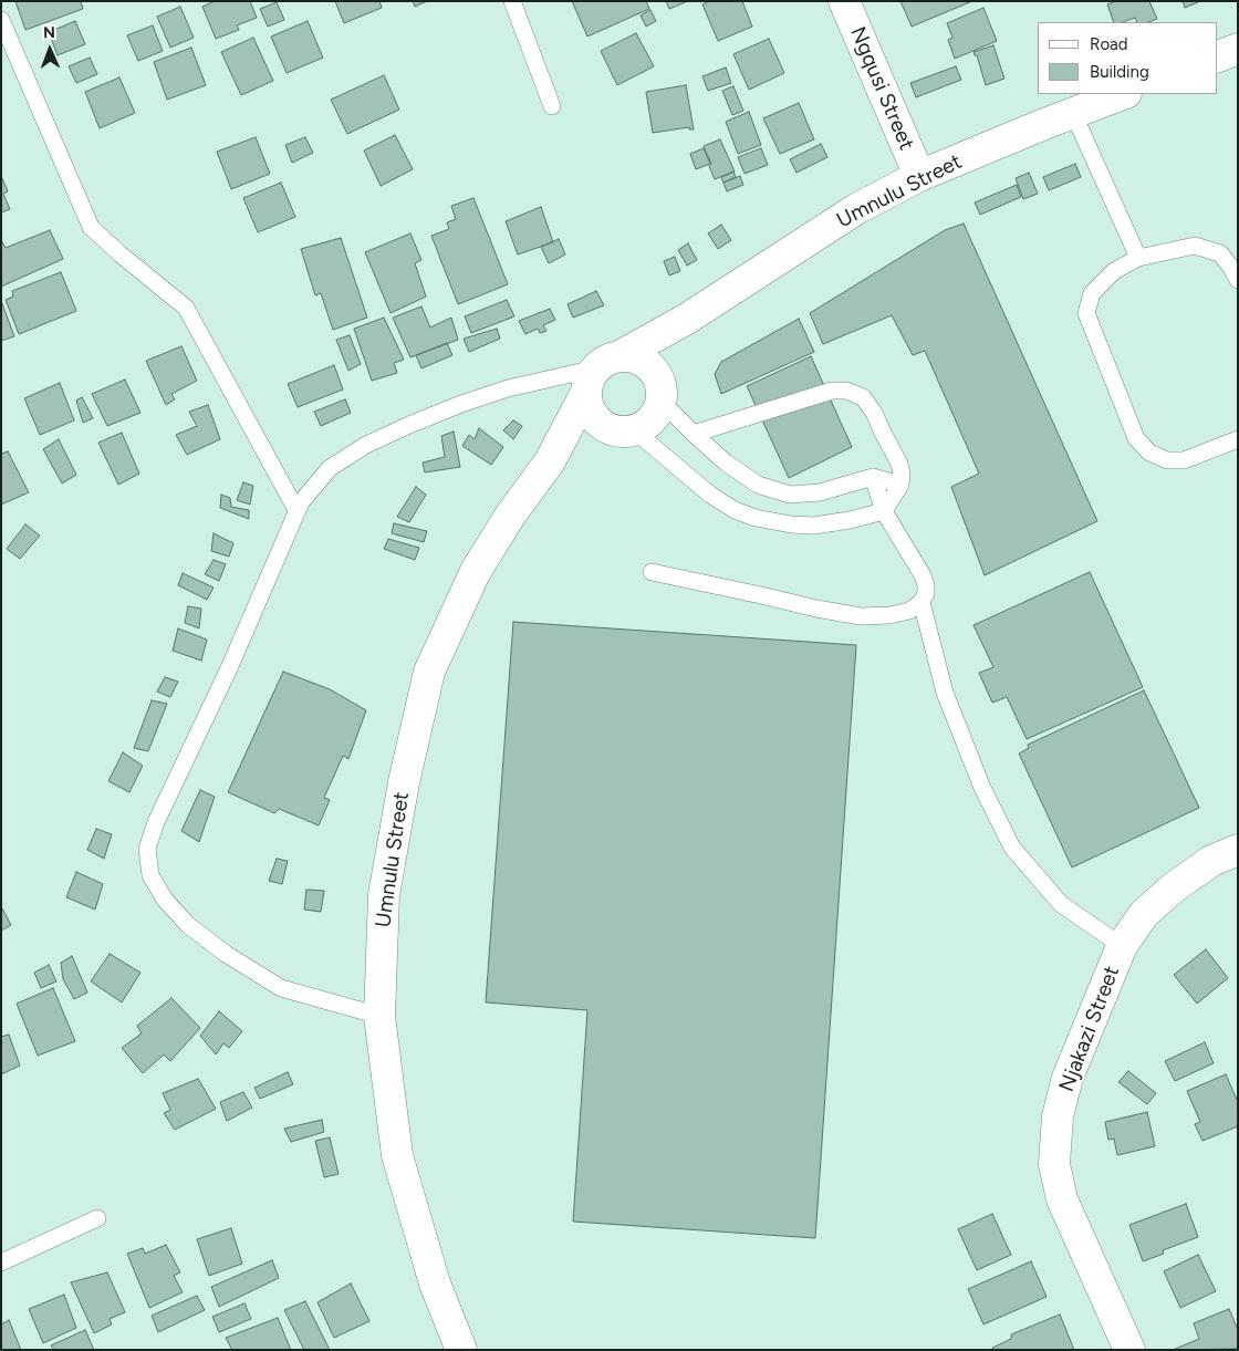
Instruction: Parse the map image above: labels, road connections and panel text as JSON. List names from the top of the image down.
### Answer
{
  "streets": {
    "street": ["Ngqusi Street", "Umnulu Street", "Njakazi Street"]
  },
  "crossings": [
    ["Ngqusi Street", "Umnulu Street"]
  ],
  "legend": ["Road", "Building"],
  "north": "top"
}
